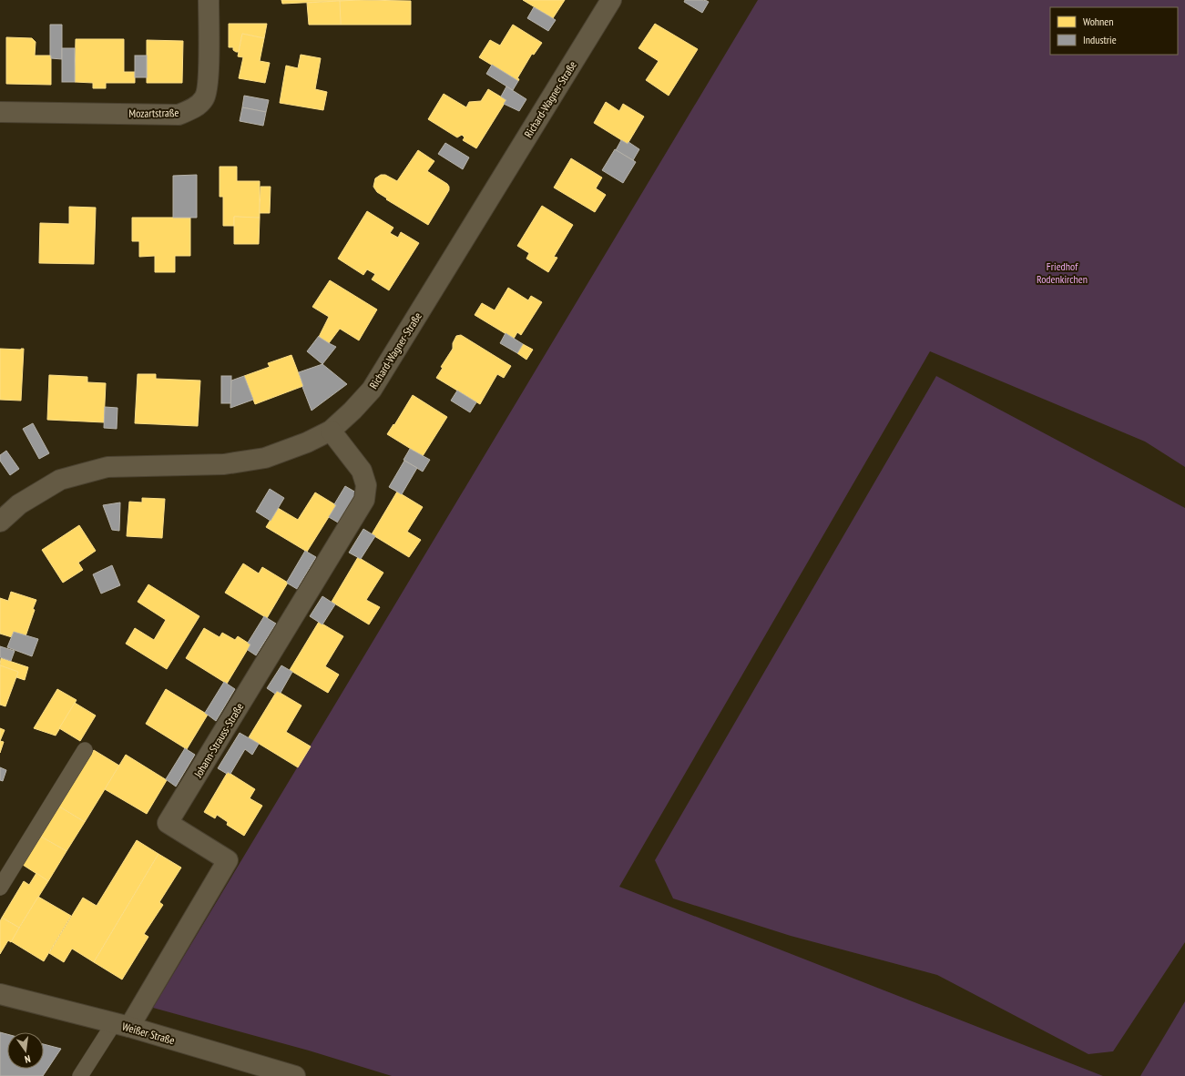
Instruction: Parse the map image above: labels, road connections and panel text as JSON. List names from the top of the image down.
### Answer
{
  "streets": {
    "street": [
      "Richard-Wagner-Straße",
      "Mozartstraße",
      "Johann-Strauss-Straße",
      "Weißer Straße"
    ]
  },
  "crossings": [
    ["Richard-Wagner-Straße", "Johann-Strauss-Straße"],
    ["Johann-Strauss-Straße", "Weißer Straße"]
  ],
  "parks": ["Friedhof Rodenkirchen"],
  "legend": ["Wohnen", "Industrie"],
  "north": "bottom"
}
